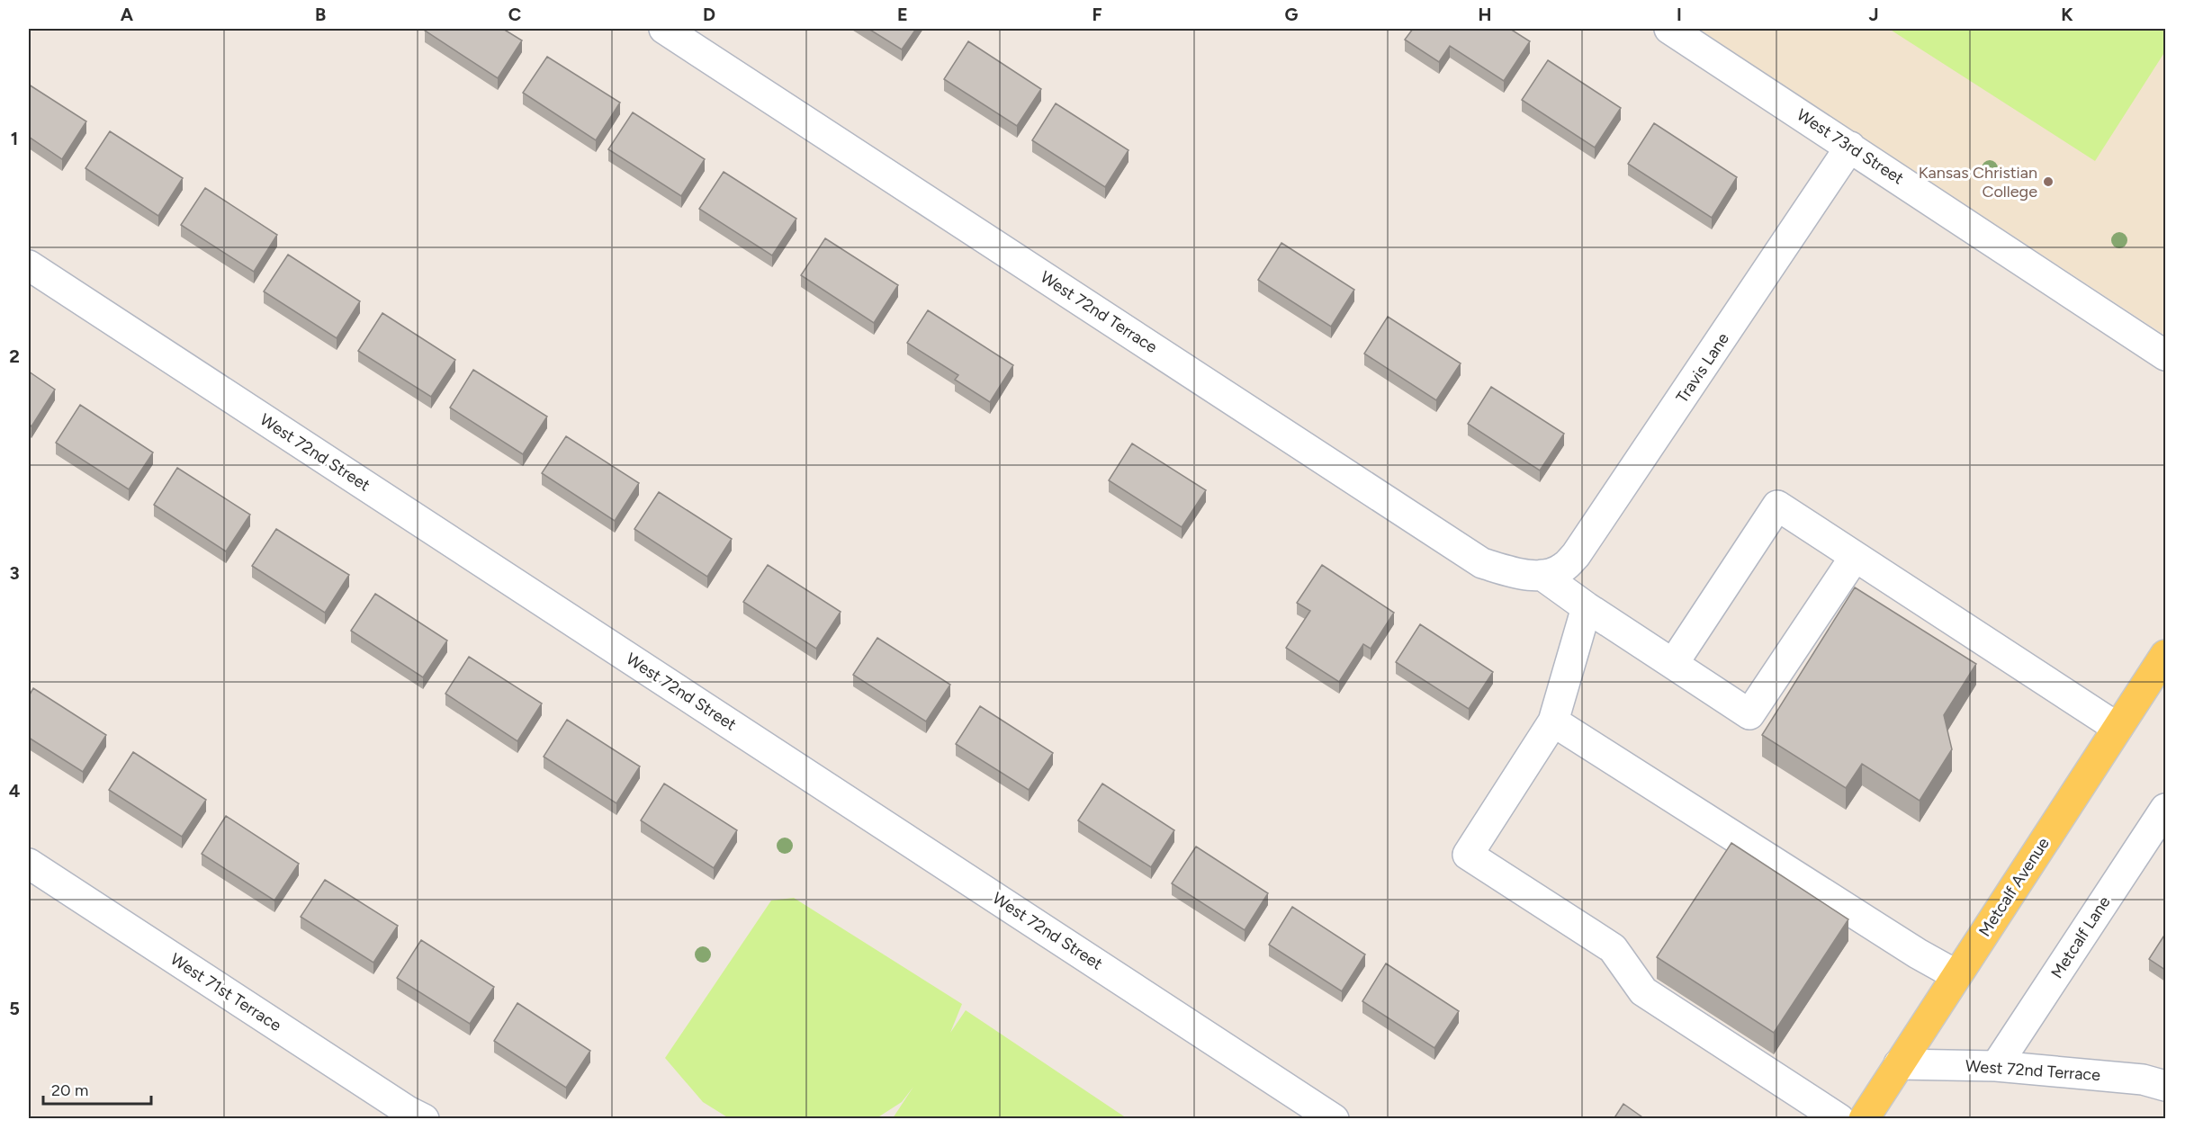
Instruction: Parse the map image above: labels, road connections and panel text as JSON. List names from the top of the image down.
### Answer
{
  "streets": {
    "main road": ["Metcalf Avenue"],
    "street": [
      "West 73rd Street",
      "West 72nd Terrace",
      "Travis Lane",
      "West 72nd Street",
      "Metcalf Lane",
      "West 71st Terrace"
    ]
  },
  "crossings": [
    ["West 73rd Street", "Travis Lane"],
    ["West 72nd Terrace", "Travis Lane"],
    ["West 72nd Terrace", "Metcalf Avenue"],
    ["West 72nd Terrace", "Metcalf Lane"]
  ],
  "places": ["Kansas Christian College"],
  "scale_bar": "20 m",
  "grid": {
    "columns": [
      "A",
      "B",
      "C",
      "D",
      "E",
      "F",
      "G",
      "H",
      "I",
      "J",
      "K"
    ],
    "rows": [
      "1",
      "2",
      "3",
      "4",
      "5"
    ]
  }
}
